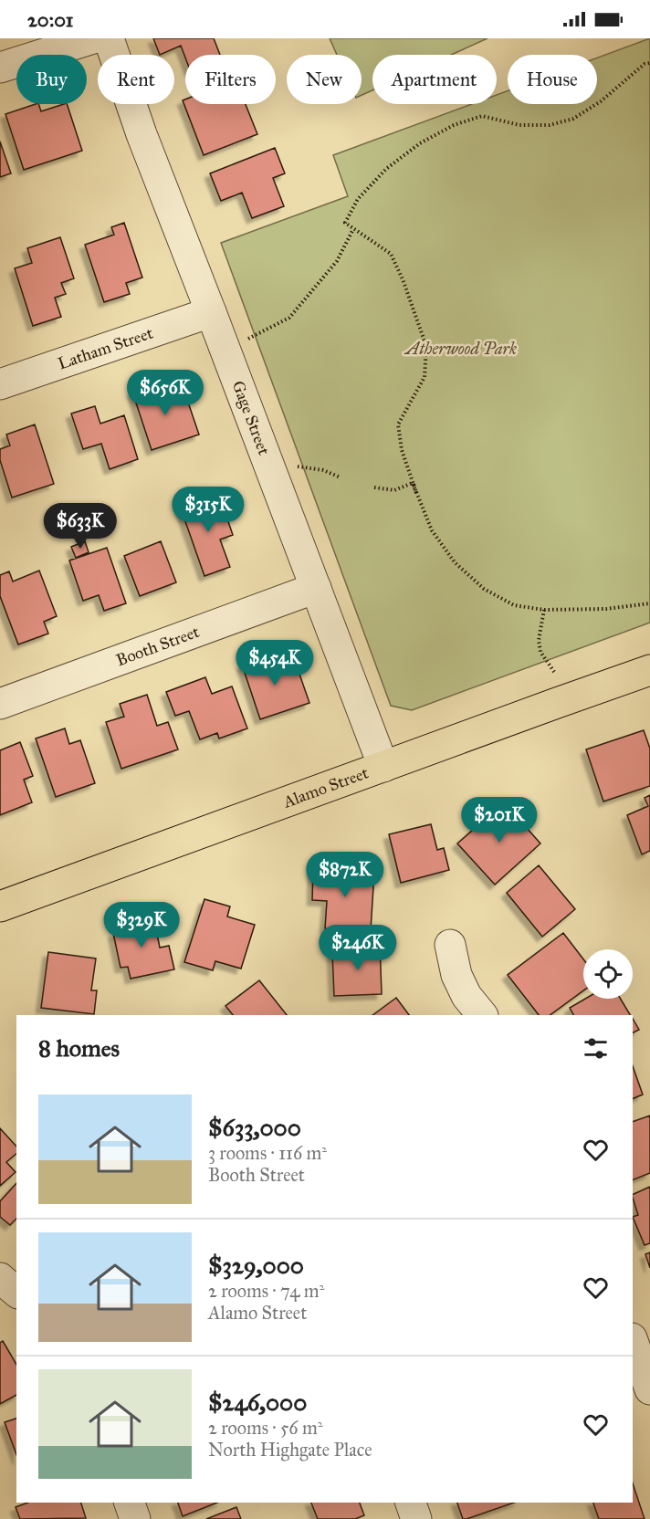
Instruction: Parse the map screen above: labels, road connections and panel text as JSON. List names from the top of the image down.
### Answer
{
  "streets": {
    "main road": ["Alamo Street"],
    "street": ["Latham Street", "Gage Street", "Booth Street"]
  },
  "crossings": [
    ["Latham Street", "Gage Street"],
    ["Gage Street", "Booth Street"],
    ["Gage Street", "Alamo Street"]
  ],
  "parks": ["Atherwood Park"],
  "page": {
    "status": "20:01",
    "chip": [
      "Buy",
      "Rent",
      "Filters",
      "New",
      "Apartment",
      "House"
    ],
    "price": [
      "$656K",
      "$315K",
      "$633K",
      "$454K",
      "$201K",
      "$872K",
      "$329K",
      "$246K"
    ],
    "heading": "8 homes",
    "list": [
      {
        "name": "$633,000",
        "note": "3 rooms · 116 m² · Booth Street"
      },
      {
        "name": "$329,000",
        "note": "2 rooms · 74 m² · Alamo Street"
      },
      {
        "name": "$246,000",
        "note": "2 rooms · 56 m² · North Highgate Place"
      }
    ]
  }
}
